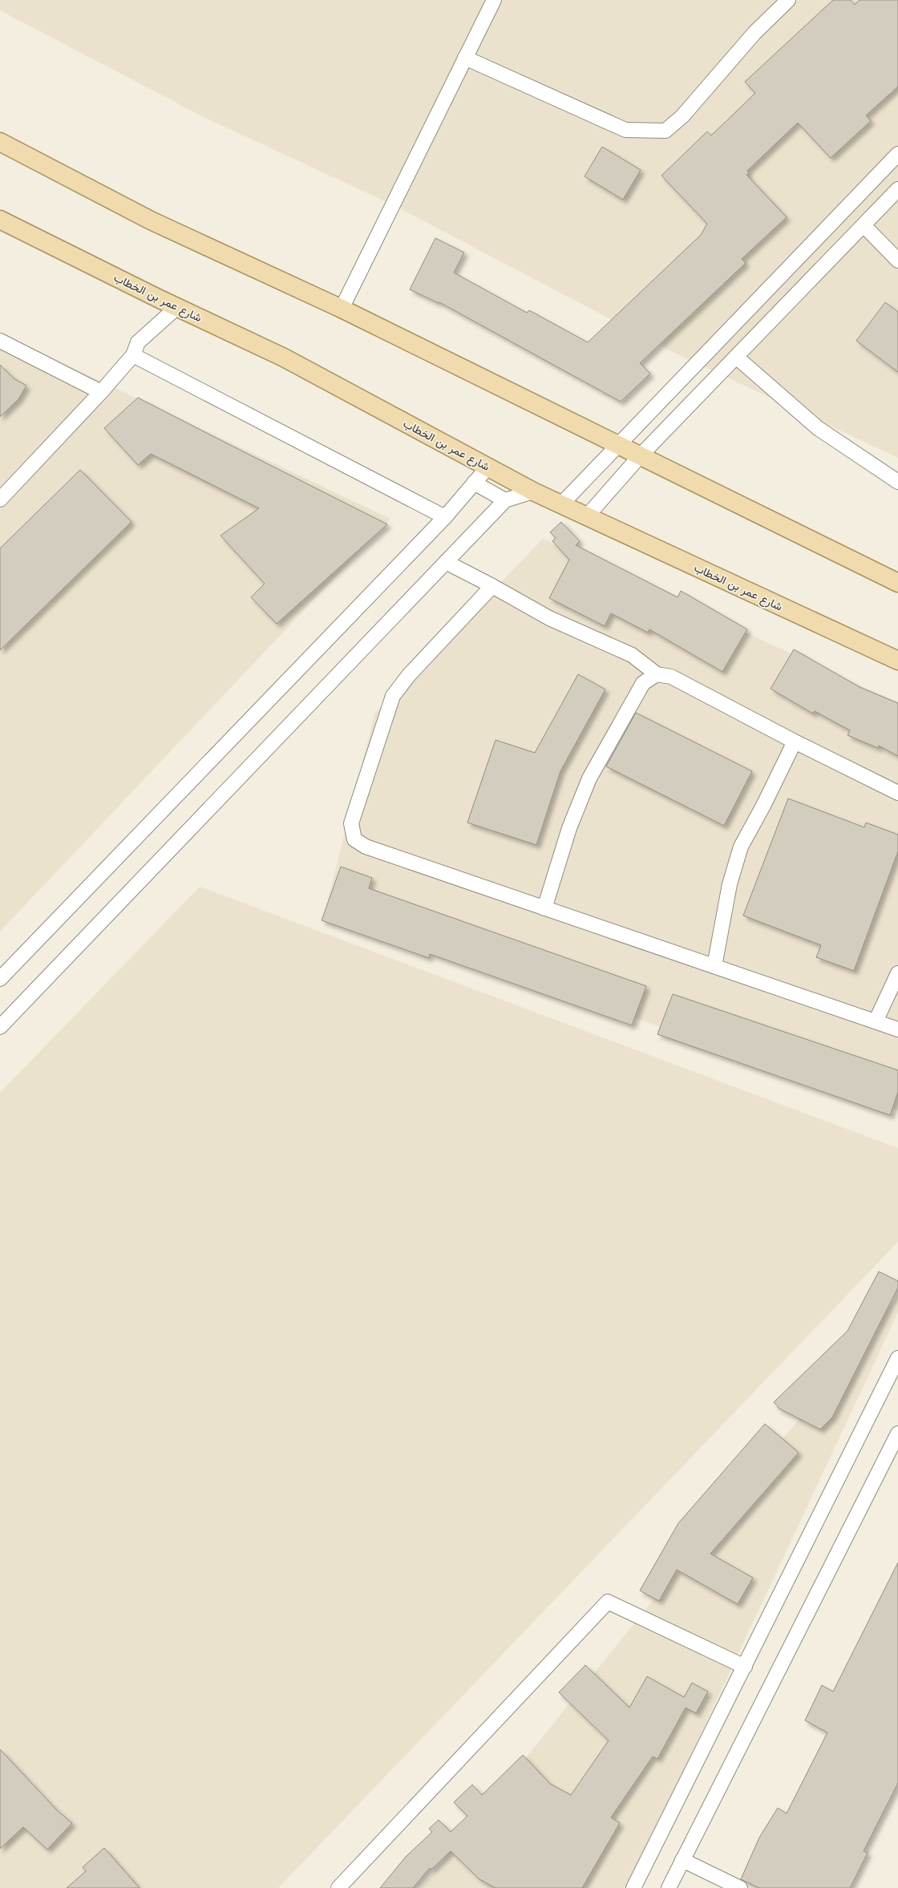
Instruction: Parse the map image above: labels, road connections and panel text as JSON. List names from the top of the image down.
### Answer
{
  "streets": {
    "main road": ["شارع عمر بن الخطاب"]
  }
}
